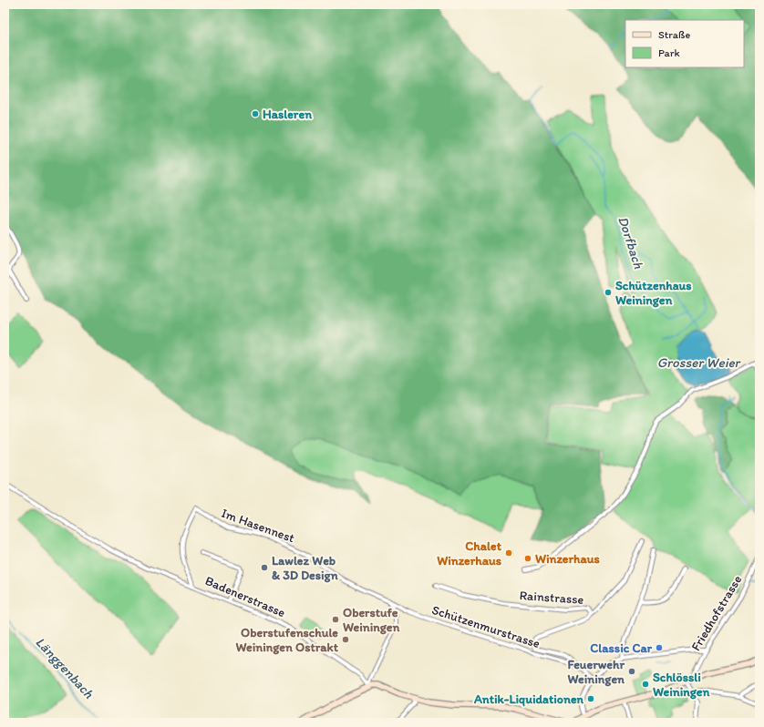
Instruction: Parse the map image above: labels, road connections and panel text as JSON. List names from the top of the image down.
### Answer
{
  "streets": {
    "street": [
      "Im Hasennest",
      "Badenerstrasse",
      "Rainstrasse",
      "Friedhofstrasse",
      "Schützenmurstrasse"
    ]
  },
  "crossings": [
    ["Im Hasennest", "Badenerstrasse"],
    ["Im Hasennest", "Schützenmurstrasse"],
    ["Rainstrasse", "Schützenmurstrasse"]
  ],
  "water": ["Dorfbach", "Grosser Weier", "Länggenbach"],
  "places": [
    "Hasleren",
    "Schützenhaus Weiningen",
    "Chalet Winzerhaus",
    "Winzerhaus",
    "Lawlez Web & 3D Design",
    "Oberstufe Weiningen",
    "Oberstufenschule Weiningen Ostrakt",
    "Classic Car",
    "Feuerwehr Weiningen",
    "Schlössli Weiningen",
    "Antik-Liquidationen"
  ],
  "legend": ["Straße", "Park"]
}
